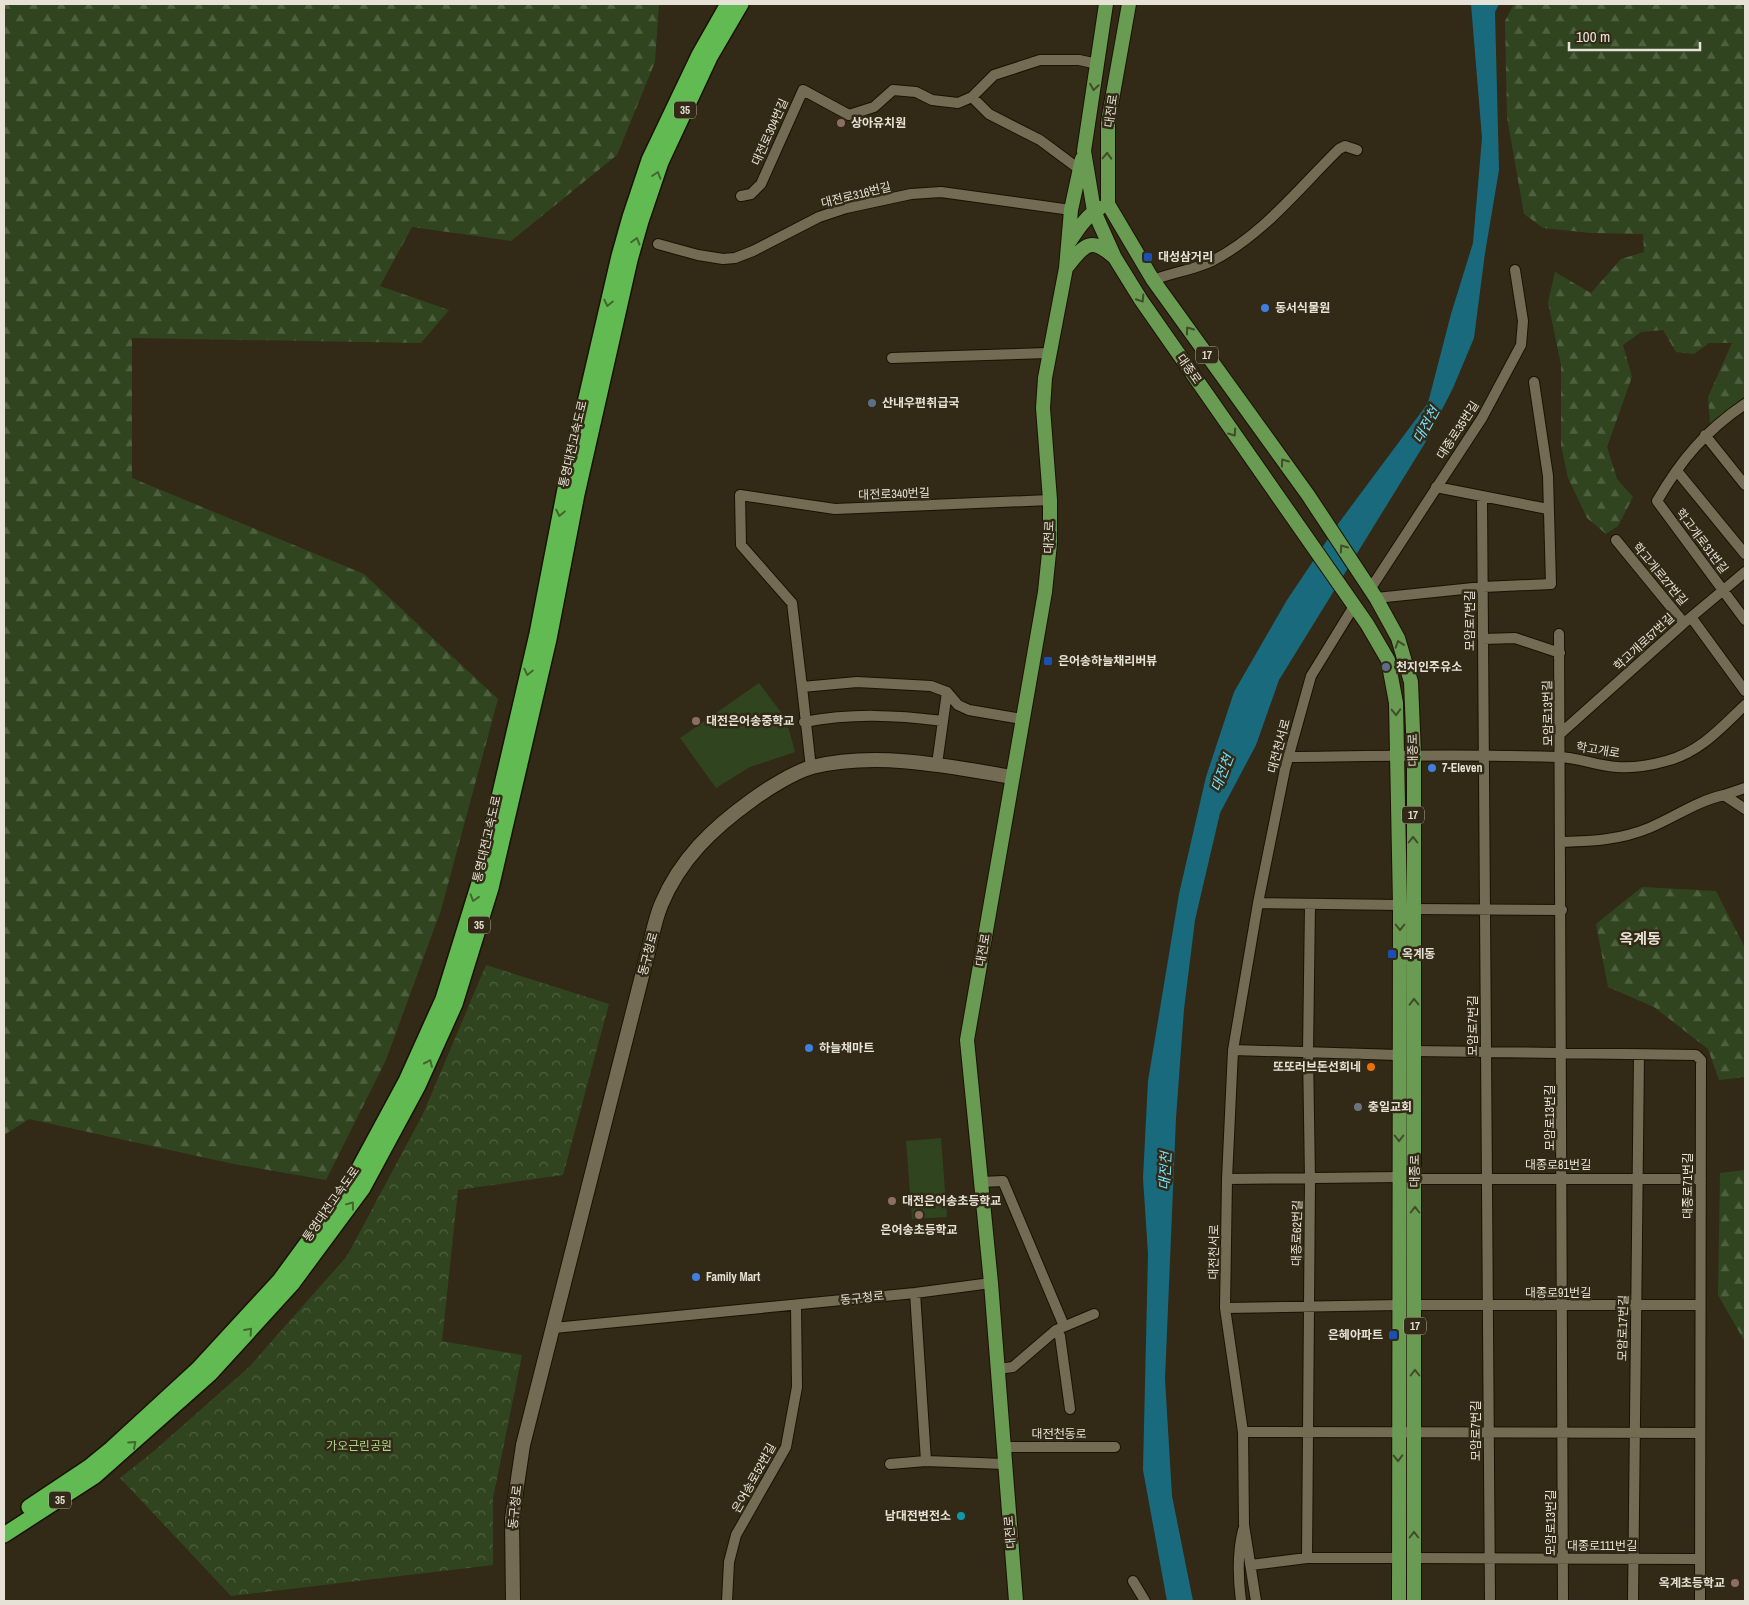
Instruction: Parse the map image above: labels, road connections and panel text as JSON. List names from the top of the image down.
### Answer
{
  "streets": {
    "highway": ["35", "통영대전고속도로"],
    "main road": [
      "대전로",
      "17",
      "대종로",
      "동구청로"
    ],
    "street": [
      "대전로304번길",
      "대전로316번길",
      "대종로35번길",
      "대전로340번길",
      "학고개로31번길",
      "학고개로27번길",
      "모암로7번길",
      "학고개로57번길",
      "모암로13번길",
      "대전천서로",
      "학고개로",
      "대종로81번길",
      "대종로71번길",
      "대종로62번길",
      "대종로91번길",
      "모암로17번길",
      "대전천동로",
      "은어송로52번길",
      "대종로111번길"
    ]
  },
  "crossings": [
    ["대전로", "대전로316번길"],
    ["대전로", "대종로"],
    ["대전로", "대전로340번길"],
    ["대전로", "동구청로"],
    ["대전로", "대전천동로"],
    ["대종로", "대종로35번길"],
    ["대종로", "대전천서로"],
    ["대종로", "학고개로"],
    ["대종로", "대종로81번길"],
    ["대종로", "대종로71번길"],
    ["대종로", "대종로62번길"],
    ["대종로", "대종로91번길"],
    ["대종로", "대종로111번길"],
    ["학고개로31번길", "학고개로57번길"],
    ["학고개로27번길", "학고개로57번길"],
    ["모암로7번길", "학고개로"],
    ["모암로7번길", "대종로81번길"],
    ["모암로7번길", "대종로71번길"],
    ["모암로7번길", "대종로91번길"],
    ["모암로7번길", "대종로111번길"],
    ["학고개로57번길", "모암로13번길"],
    ["모암로13번길", "학고개로"],
    ["모암로13번길", "대종로81번길"],
    ["모암로13번길", "대종로71번길"],
    ["모암로13번길", "대종로91번길"],
    ["모암로13번길", "대종로111번길"],
    ["동구청로", "은어송로52번길"],
    ["대종로81번길", "대종로71번길"],
    ["대종로81번길", "모암로17번길"],
    ["대종로71번길", "대종로91번길"],
    ["대종로71번길", "모암로17번길"],
    ["대종로71번길", "대종로111번길"],
    ["대종로91번길", "모암로17번길"],
    ["모암로17번길", "대종로111번길"]
  ],
  "districts": ["옥계동"],
  "water": ["대전천"],
  "parks": ["가오근린공원"],
  "places": {
    "other": [
      "상아유치원",
      "동서식물원",
      "산내우편취급국",
      "천지인주유소",
      "대전은어송중학교",
      "7-Eleven",
      "하늘채마트",
      "또또러브돈선희네",
      "충일교회",
      "대전은어송초등학교",
      "은어송초등학교",
      "Family Mart",
      "남대전변전소",
      "옥계초등학교"
    ],
    "transit": [
      "대성삼거리",
      "은어송하늘채리버뷰",
      "옥계동",
      "은혜아파트"
    ]
  },
  "scale_bar": "100 m"
}
